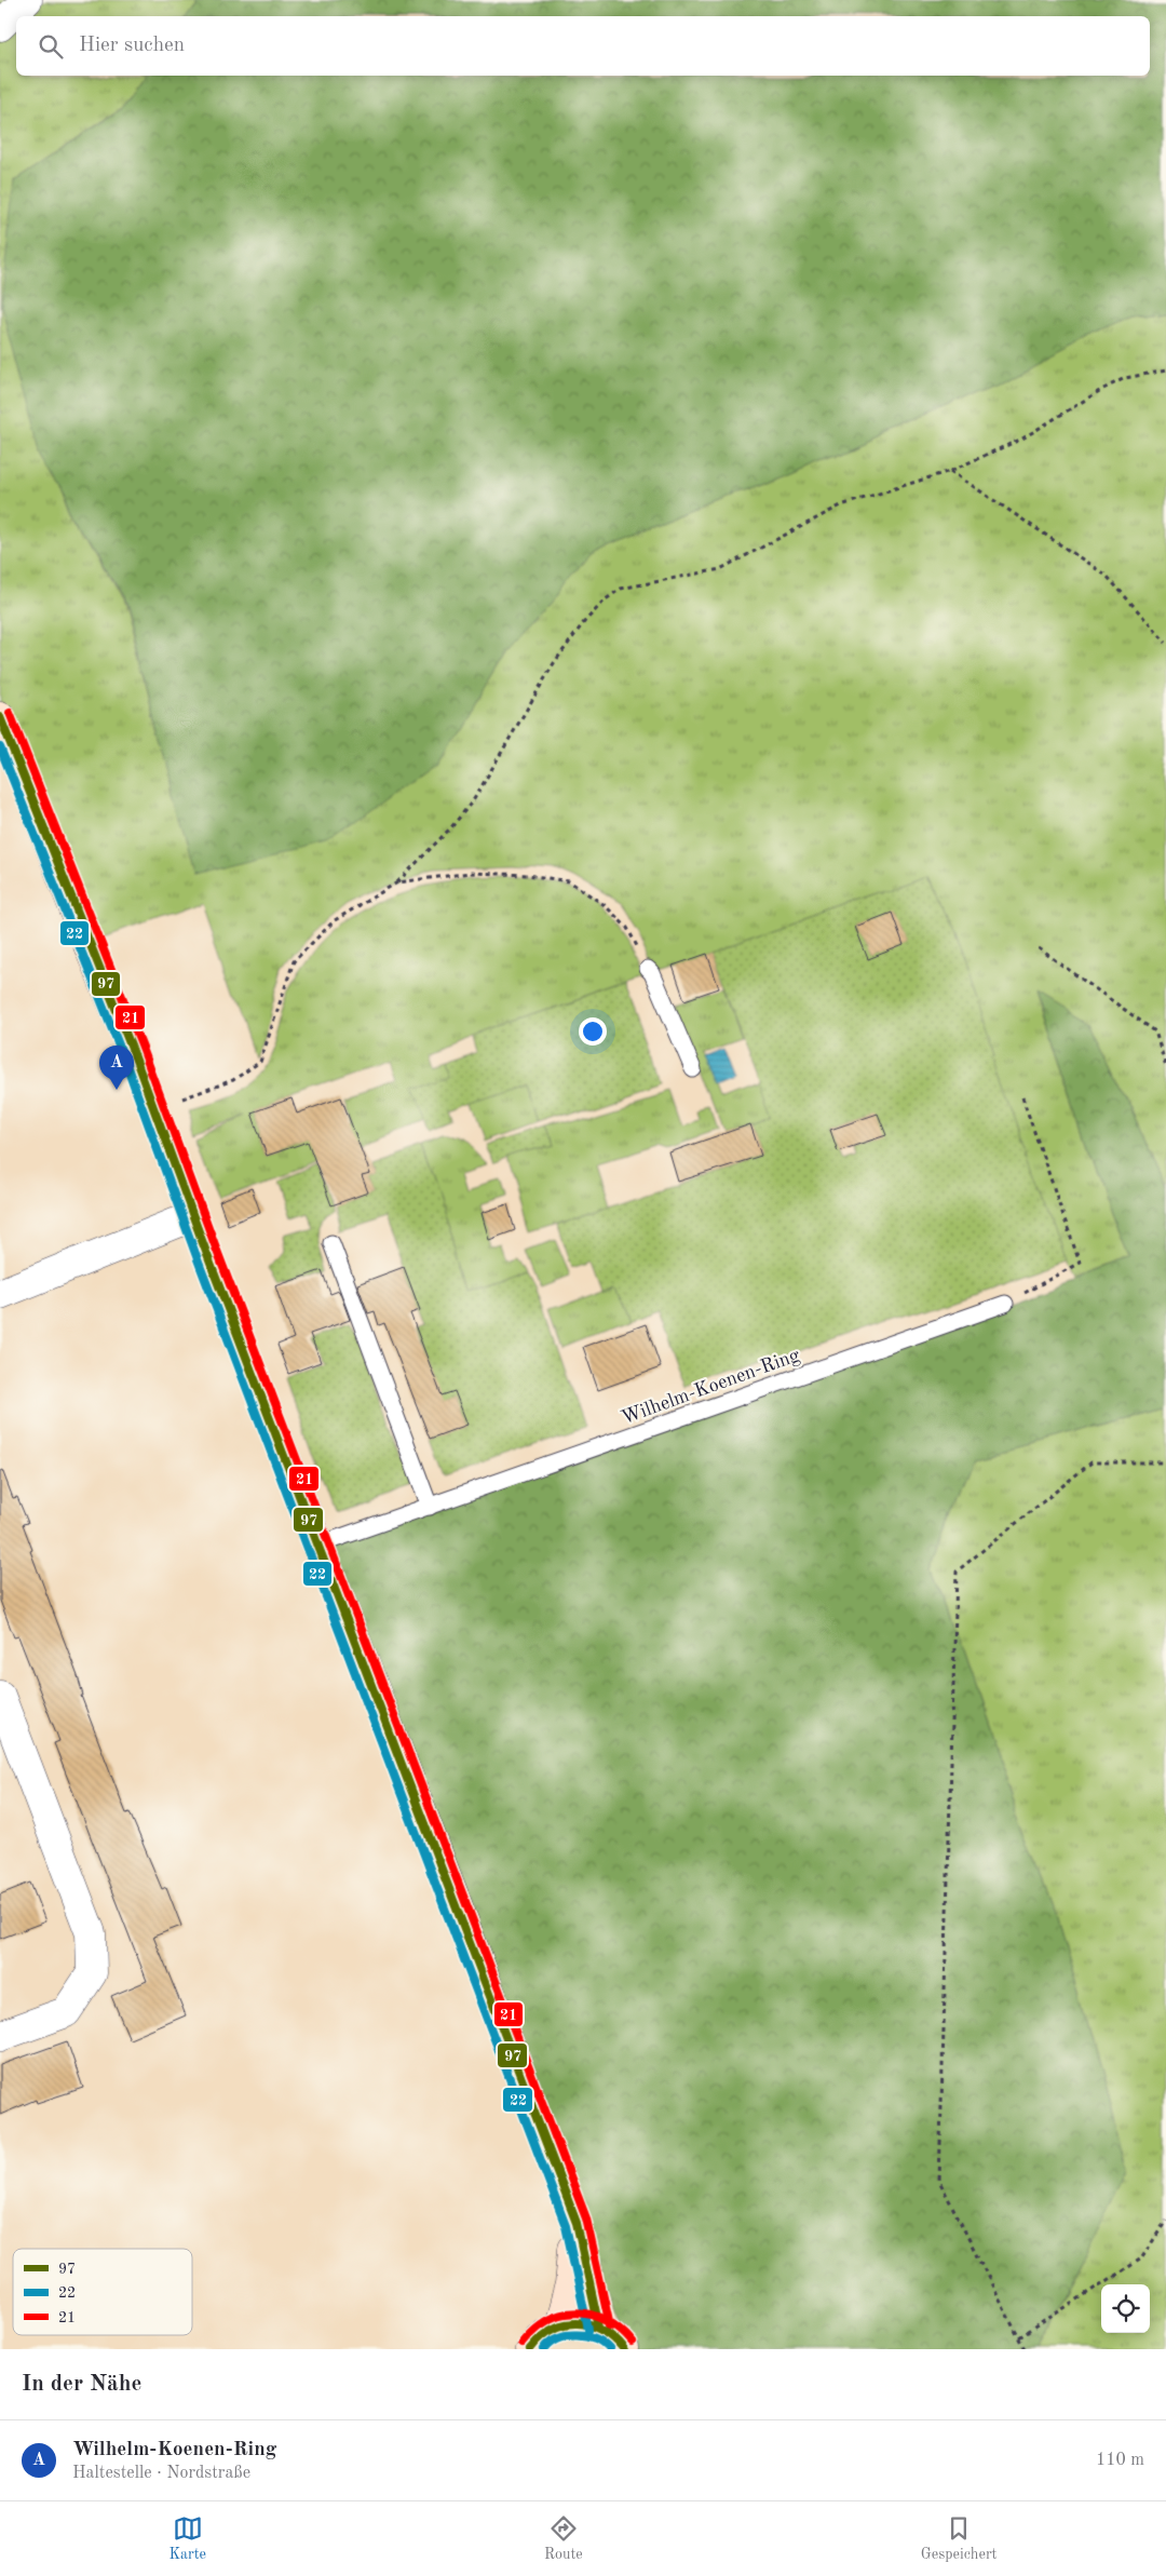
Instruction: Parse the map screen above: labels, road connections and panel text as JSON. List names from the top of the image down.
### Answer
{
  "streets": {
    "lane": ["Wilhelm-Koenen-Ring"]
  },
  "lines": ["transit line 21", "transit line 97", "transit line 22"],
  "legend": ["97", "22", "21"],
  "page": {
    "search": "Hier suchen",
    "pins": "A",
    "heading": "In der Nähe",
    "list": [
      {
        "mark": "A",
        "name": "Wilhelm-Koenen-Ring",
        "note": "Haltestelle · Nordstraße",
        "value": "110 m"
      }
    ],
    "nav": ["Karte", "Route", "Gespeichert"]
  }
}
